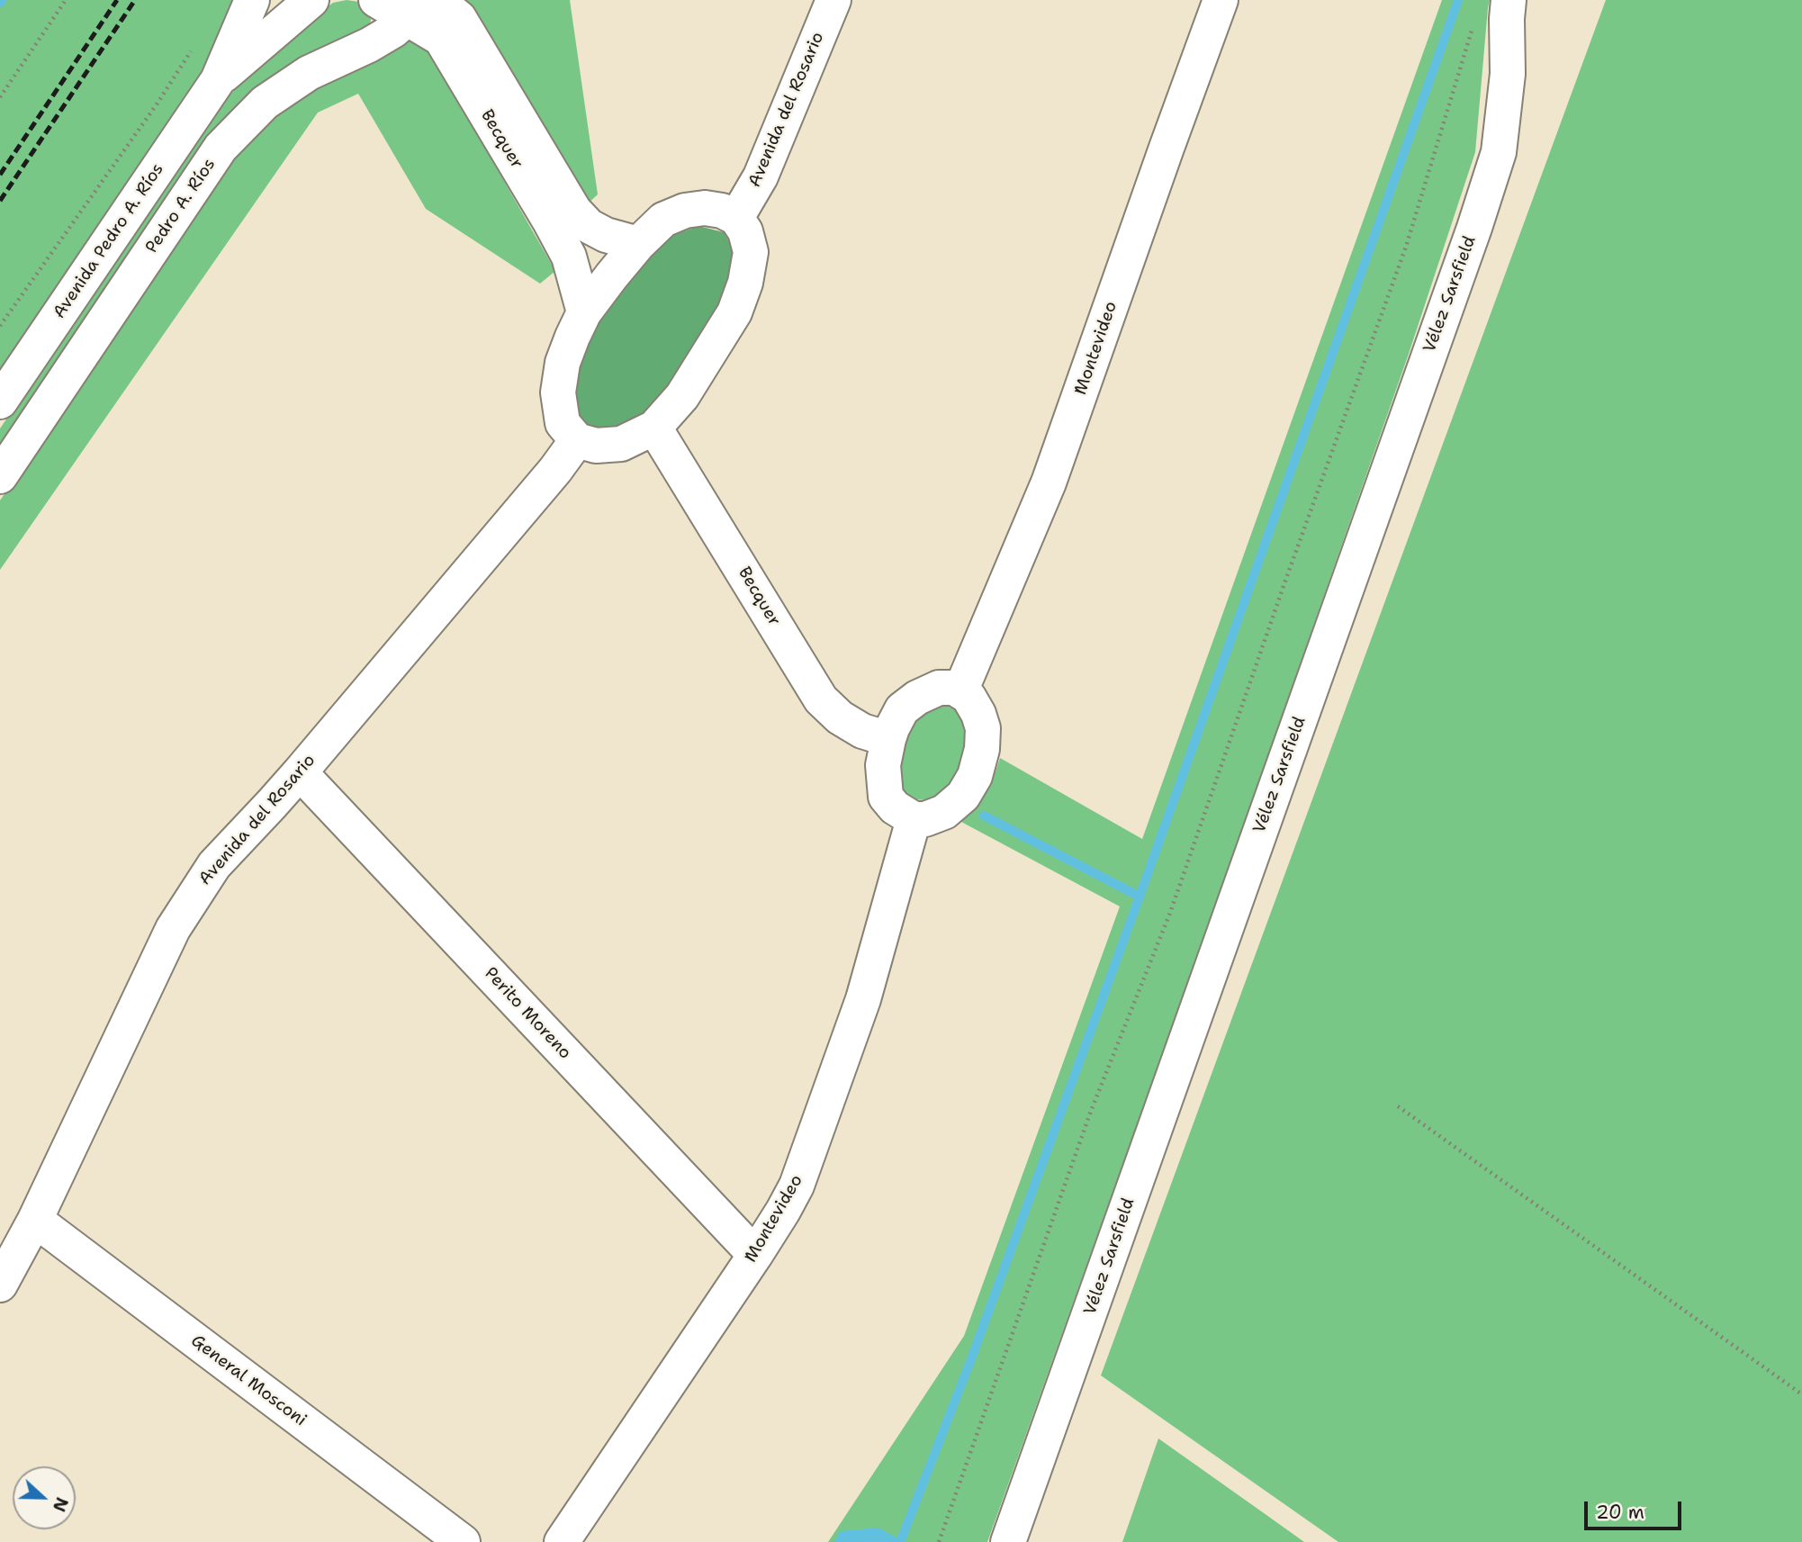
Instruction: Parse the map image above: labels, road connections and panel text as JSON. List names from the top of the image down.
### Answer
{
  "streets": {
    "street": [
      "Avenida del Rosario",
      "Becquer",
      "Pedro A. Ríos",
      "Avenida Pedro A. Ríos",
      "Vélez Sarsfield",
      "Montevideo",
      "Perito Moreno",
      "General Mosconi"
    ]
  },
  "crossings": [
    ["Avenida del Rosario", "Perito Moreno"],
    ["Avenida del Rosario", "General Mosconi"],
    ["Becquer", "Pedro A. Ríos"],
    ["Becquer", "Montevideo"],
    ["Montevideo", "Perito Moreno"]
  ],
  "scale_bar": "20 m",
  "north": "right"
}
